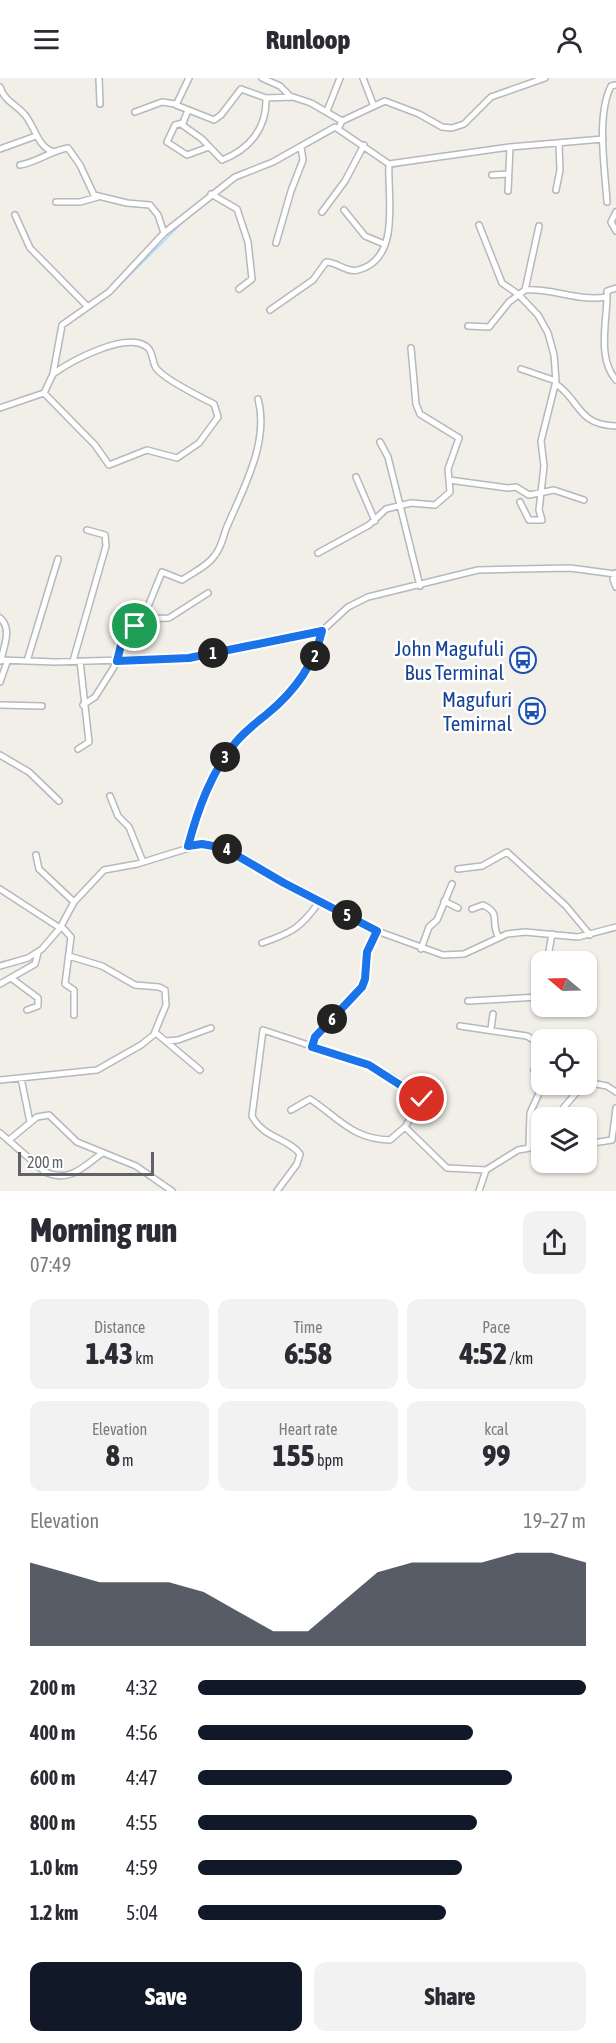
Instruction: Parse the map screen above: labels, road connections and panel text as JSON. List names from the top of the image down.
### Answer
{
  "places": {
    "bus stop": ["John Magufuli Bus Terminal", "Magufuri Temirnal"]
  },
  "scale_bar": "200 m",
  "north": "left",
  "page": {
    "header": "Runloop",
    "pins": [
      "1",
      "2",
      "3",
      "4",
      "5",
      "6"
    ],
    "scale": "200 m",
    "heading": ["Morning run", "07:49"],
    "stats": [
      ["Distance", "1.43 km"],
      ["Time", "6:58"],
      ["Pace", "4:52 /km"],
      ["Elevation", "8 m"],
      ["Heart rate", "155 bpm"],
      ["kcal", "99"]
    ],
    "chart": ["Elevation", "19–27 m"],
    "list": [
      {
        "name": "200 m",
        "note": "4:32"
      },
      {
        "name": "400 m",
        "note": "4:56"
      },
      {
        "name": "600 m",
        "note": "4:47"
      },
      {
        "name": "800 m",
        "note": "4:55"
      },
      {
        "name": "1.0 km",
        "note": "4:59"
      },
      {
        "name": "1.2 km",
        "note": "5:04"
      }
    ],
    "buttons": ["Save", "Share"]
  }
}
